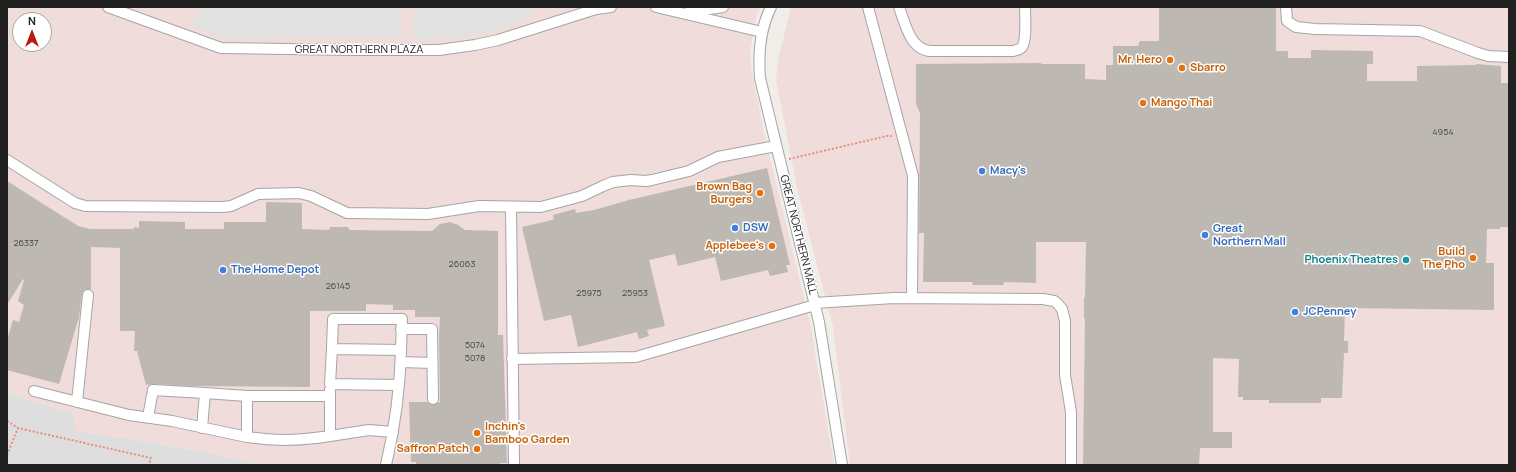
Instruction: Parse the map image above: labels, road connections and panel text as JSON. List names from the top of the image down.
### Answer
{
  "streets": {
    "street": ["GREAT NORTHERN PLAZA", "GREAT NORTHERN MALL"]
  },
  "places": [
    "Mr. Hero",
    "Sbarro",
    "Mango Thai",
    "Macy's",
    "Brown Bag Burgers",
    "DSW",
    "Great Northern Mall",
    "Applebee's",
    "Build The Pho",
    "Phoenix Theatres",
    "The Home Depot",
    "JCPenney",
    "Inchin's Bamboo Garden",
    "Saffron Patch"
  ],
  "house_numbers": [
    "4954",
    "26337",
    "26063",
    "26145",
    "25975",
    "25953",
    "5074",
    "5078"
  ],
  "north": "top"
}
